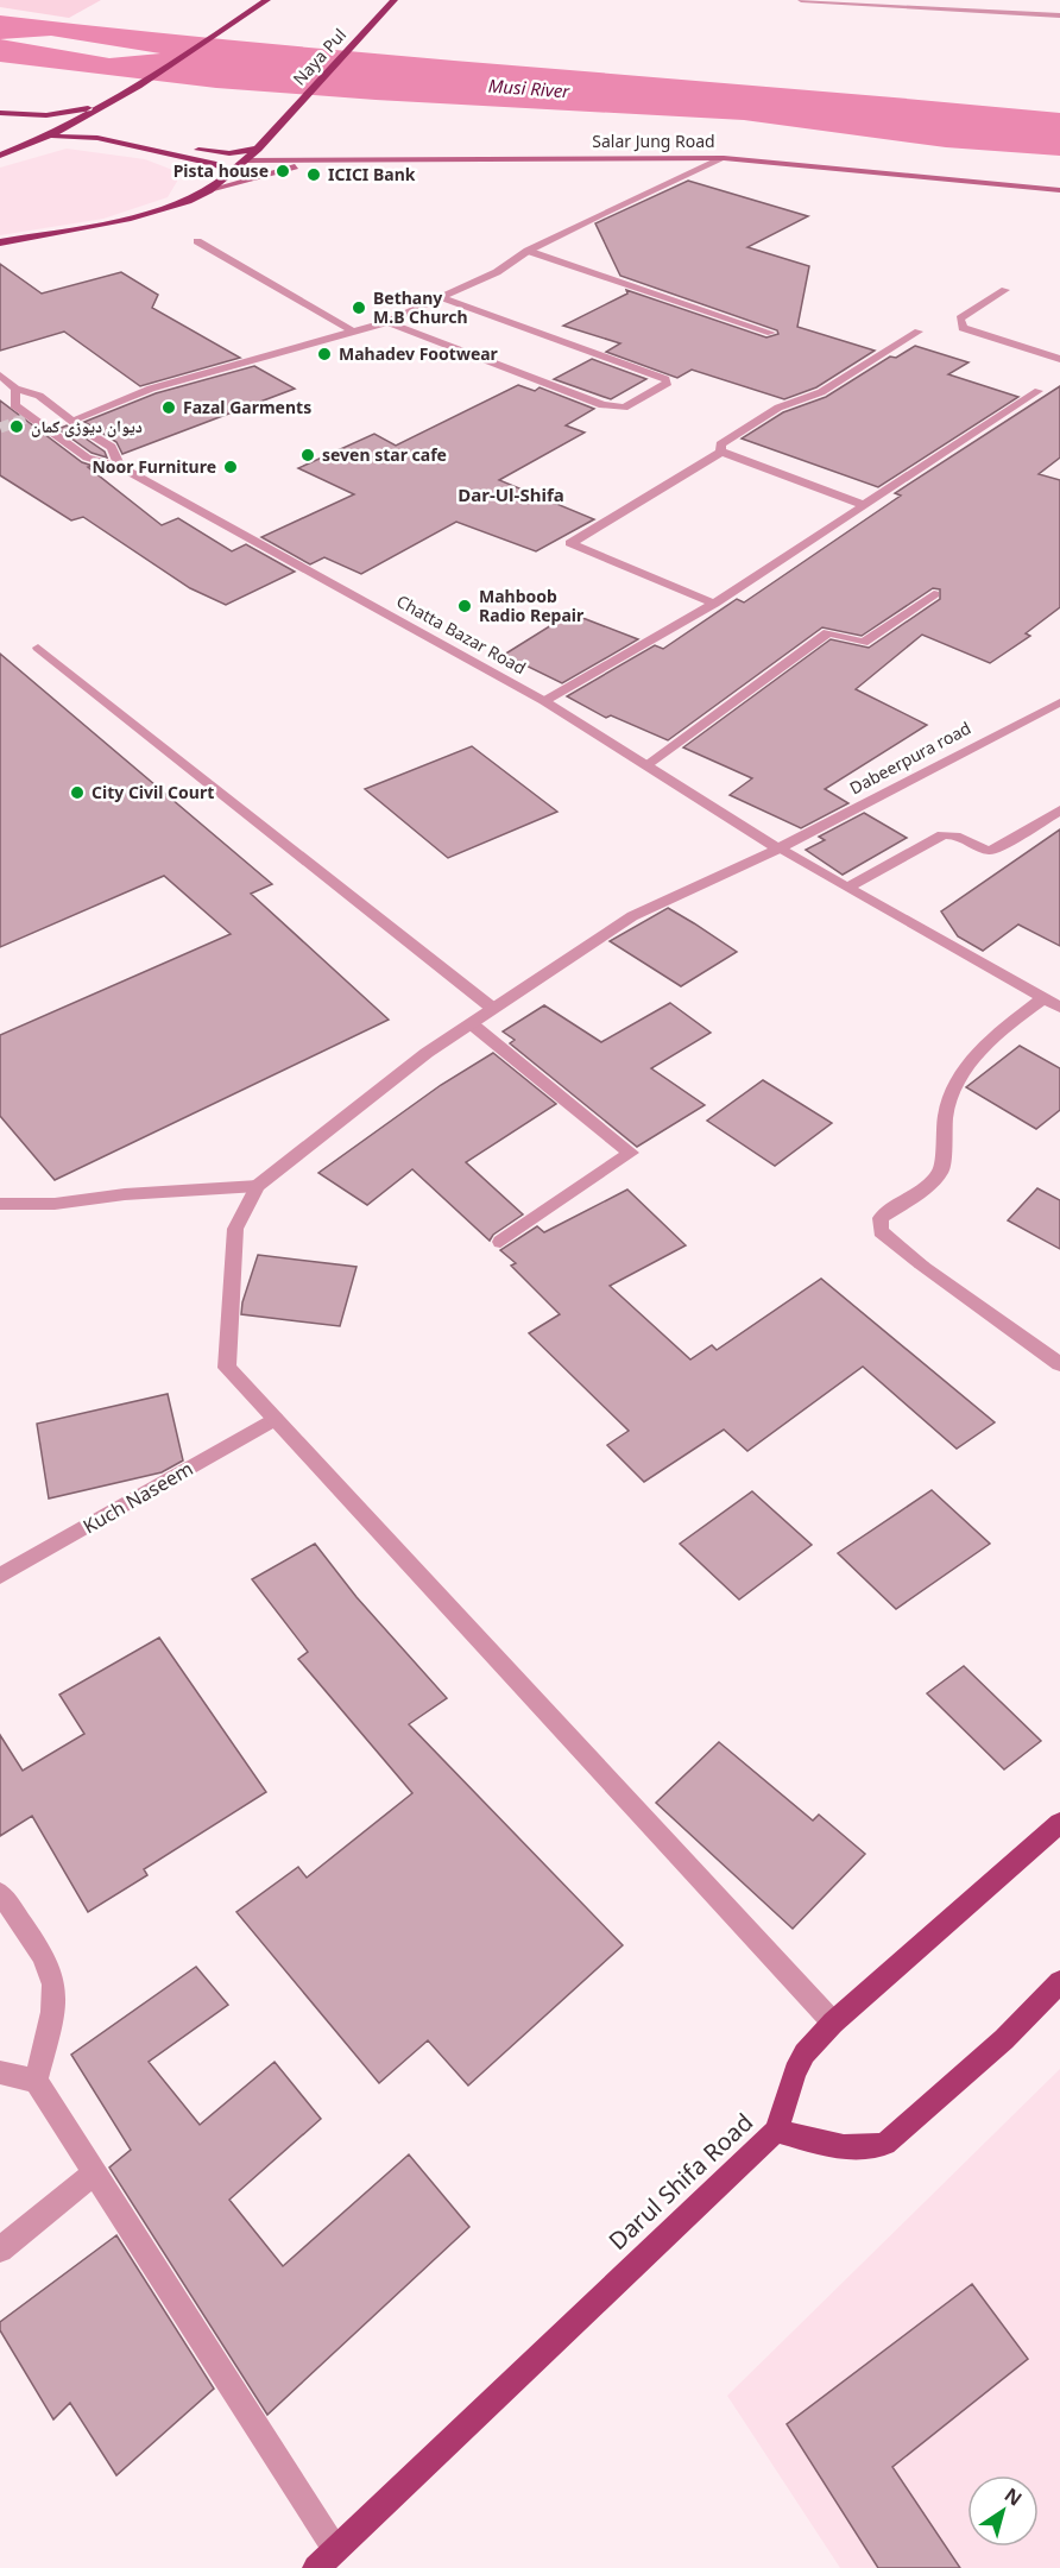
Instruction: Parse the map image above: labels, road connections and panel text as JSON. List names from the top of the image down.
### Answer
{
  "streets": {
    "highway": ["Naya Pul"],
    "main road": ["Salar Jung Road", "Darul Shifa Road"],
    "street": ["Chatta Bazar Road", "Dabeerpura road", "Kuch Naseem"]
  },
  "crossings": [
    ["Naya Pul", "Salar Jung Road"],
    ["Chatta Bazar Road", "Dabeerpura road"]
  ],
  "districts": ["Dar-Ul-Shifa"],
  "water": ["Musi River"],
  "places": [
    "Pista house",
    "ICICI Bank",
    "Bethany M.B Church",
    "Mahadev Footwear",
    "Fazal Garments",
    "دیوان دیوڑی کمان",
    "seven star cafe",
    "Noor Furniture",
    "Mahboob Radio Repair",
    "City Civil Court"
  ],
  "north": "top right"
}
